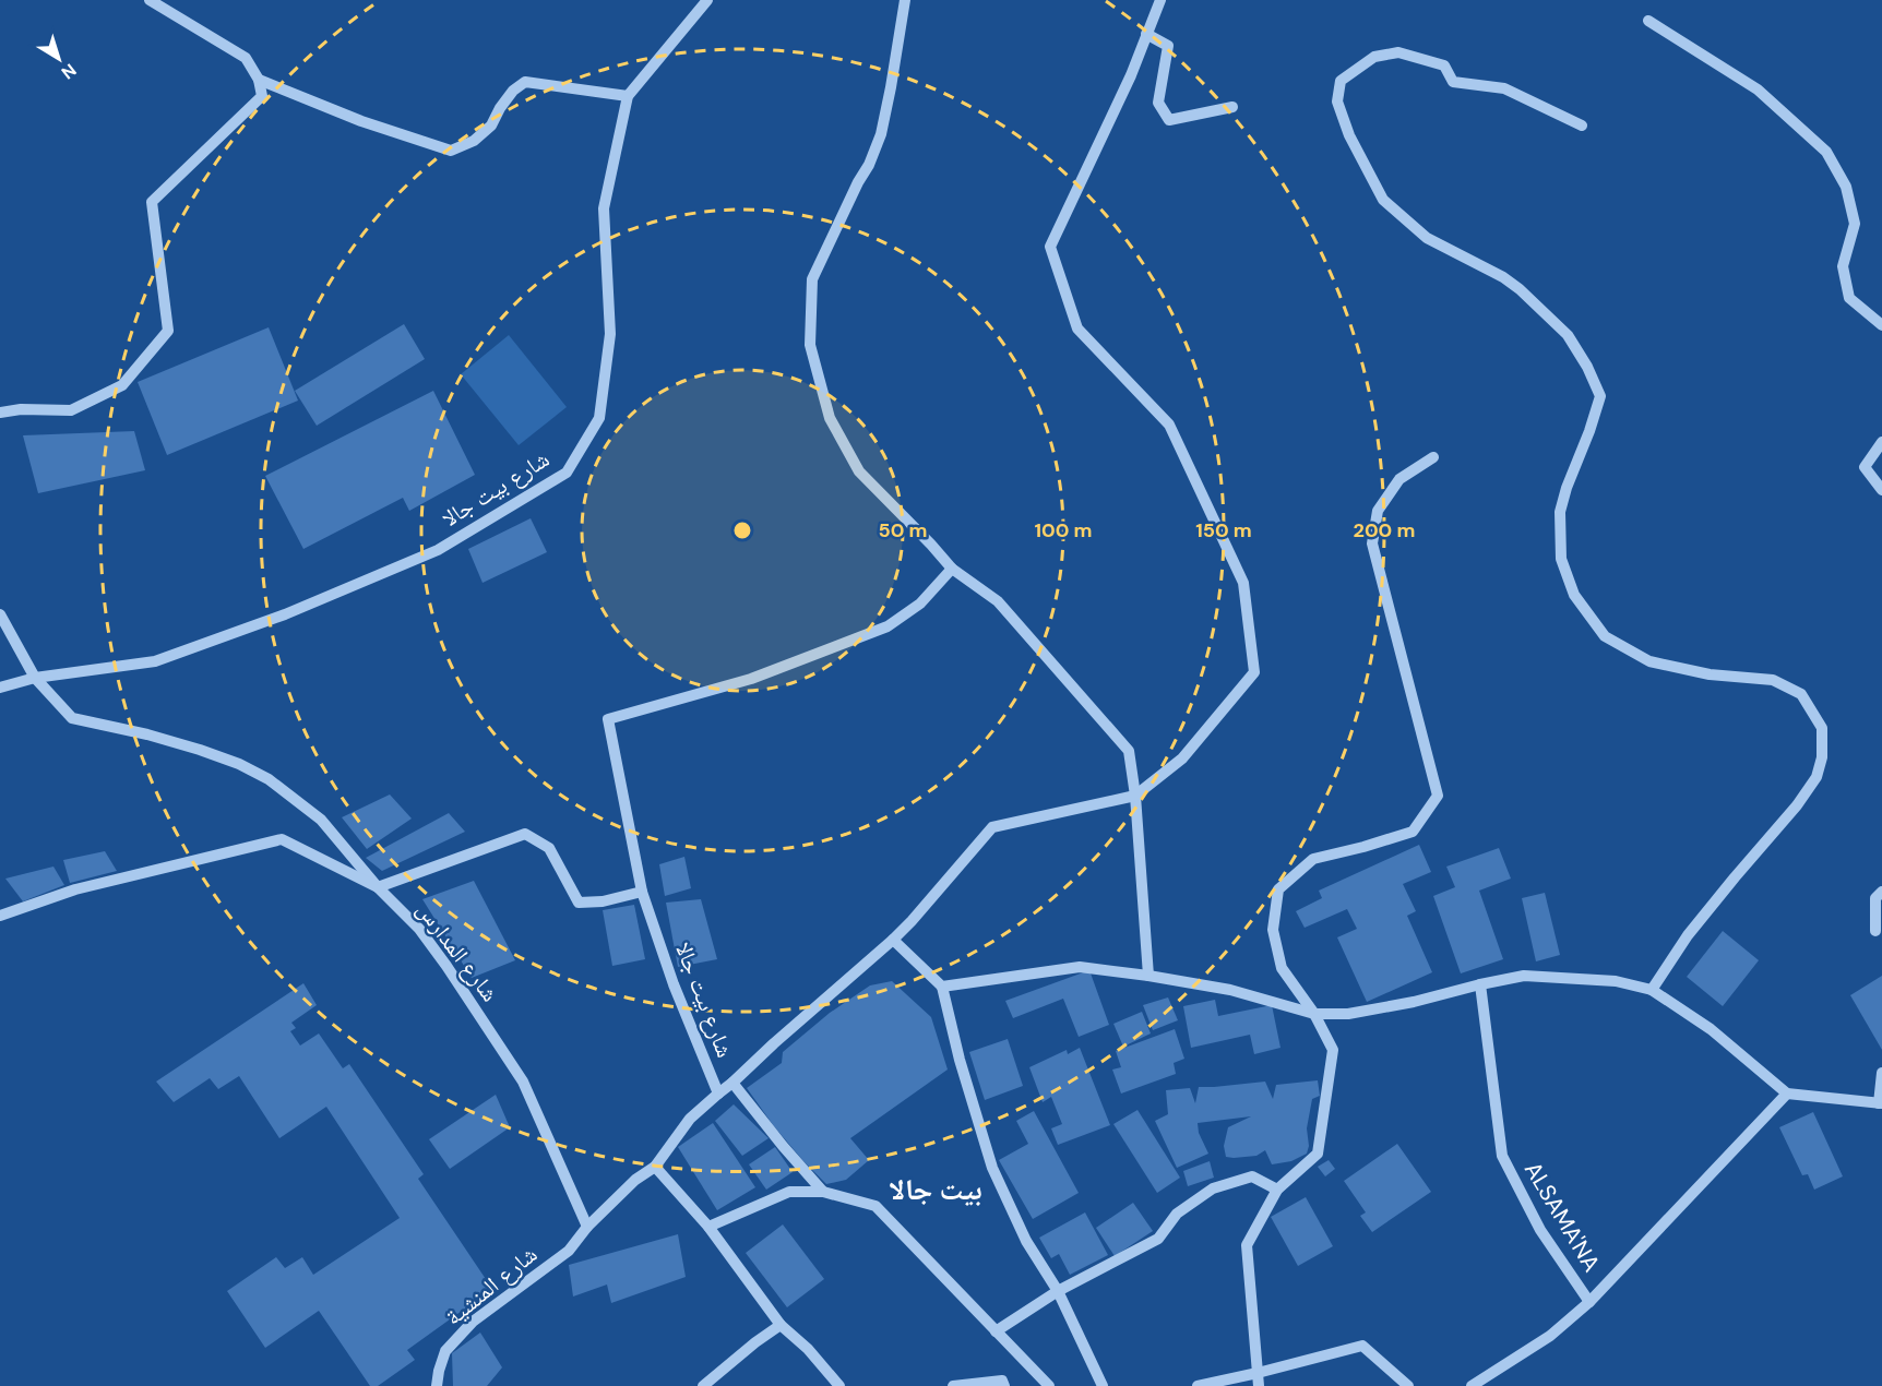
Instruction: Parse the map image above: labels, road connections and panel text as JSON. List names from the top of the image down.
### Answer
{
  "streets": {
    "street": [
      "شارع بيت جالا",
      "شارع المدارس",
      "ALSAMA'NA",
      "شارع المنشية"
    ]
  },
  "crossings": [
    ["شارع بيت جالا", "شارع المنشية"],
    ["شارع المدارس", "شارع المنشية"]
  ],
  "districts": ["بيت جالا"],
  "north": "bottom right",
  "rings": [
    "50 m",
    "100 m",
    "150 m",
    "200 m"
  ]
}
